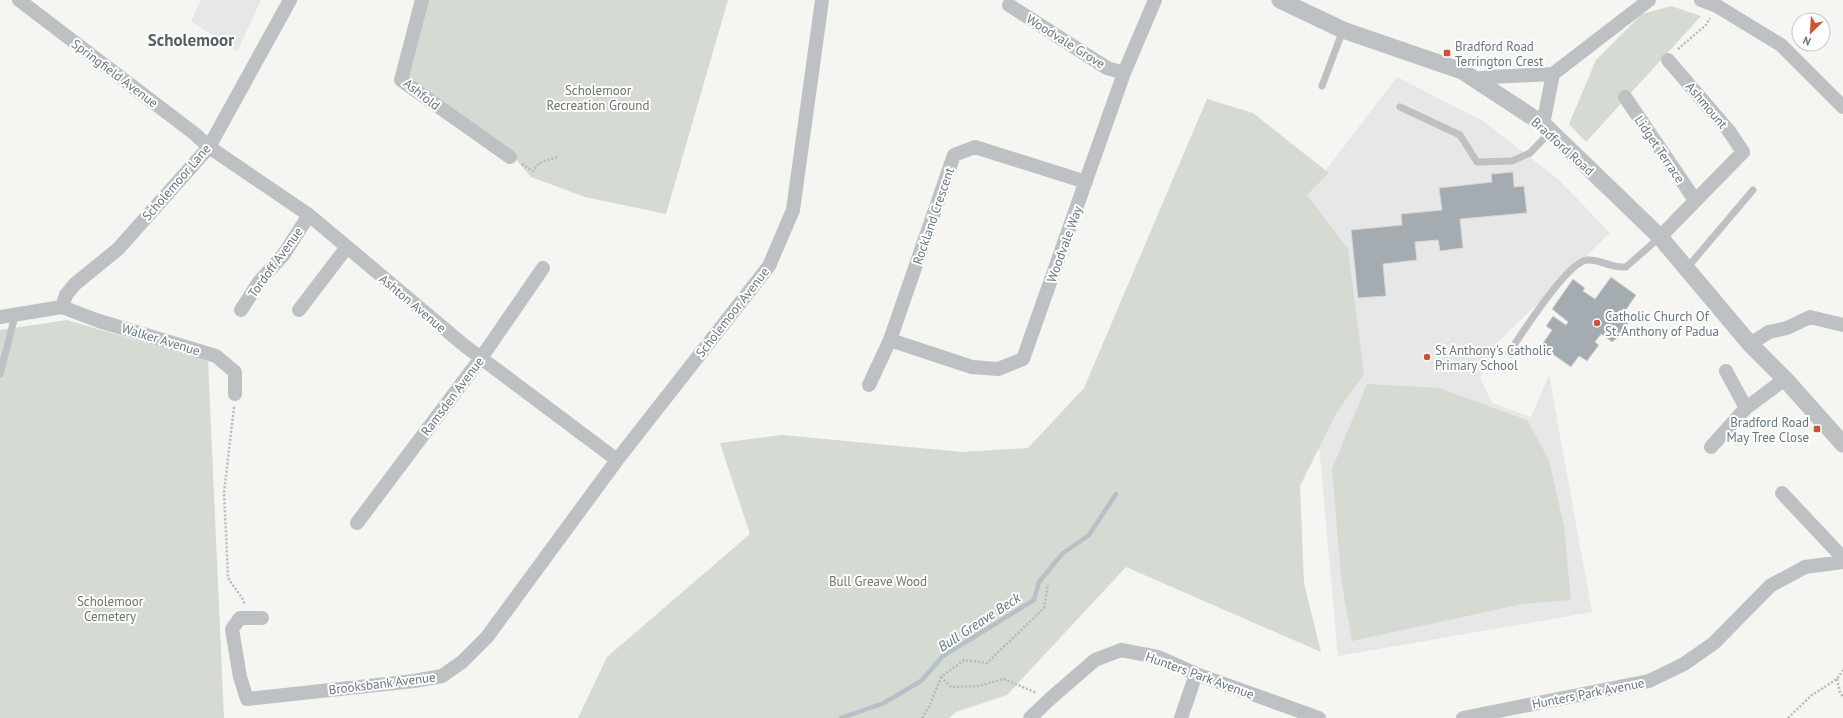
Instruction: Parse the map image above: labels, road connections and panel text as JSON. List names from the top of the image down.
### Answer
{
  "streets": {
    "street": [
      "Woodvale Grove",
      "Springfield Avenue",
      "Ashfold",
      "Ashmount",
      "Bradford Road",
      "Lidget Terrace",
      "Scholemoor Lane",
      "Rockland Crescent",
      "Woodvale Way",
      "Tordoff Avenue",
      "Ashton Avenue",
      "Scholemoor Avenue",
      "Walker Avenue",
      "Ramsden Avenue",
      "Hunters Park Avenue",
      "Brooksbank Avenue"
    ]
  },
  "crossings": [
    ["Woodvale Grove", "Woodvale Way"],
    ["Springfield Avenue", "Scholemoor Lane"],
    ["Springfield Avenue", "Ashton Avenue"],
    ["Ashmount", "Lidget Terrace"],
    ["Scholemoor Lane", "Ashton Avenue"],
    ["Scholemoor Lane", "Walker Avenue"],
    ["Rockland Crescent", "Woodvale Way"],
    ["Tordoff Avenue", "Ashton Avenue"],
    ["Ashton Avenue", "Scholemoor Avenue"],
    ["Ashton Avenue", "Ramsden Avenue"],
    ["Ashton Avenue", "Brooksbank Avenue"],
    ["Scholemoor Avenue", "Brooksbank Avenue"]
  ],
  "districts": ["Scholemoor"],
  "water": ["Bull Greave Beck"],
  "parks": ["Scholemoor Recreation Ground", "Bull Greave Wood", "Scholemoor Cemetery"],
  "places": {
    "transit": ["Bradford Road Terrington Crest", "Bradford Road May Tree Close"],
    "other": ["Catholic Church Of St. Anthony of Padua", "St Anthony's Catholic Primary School"]
  },
  "north": "bottom left"
}
